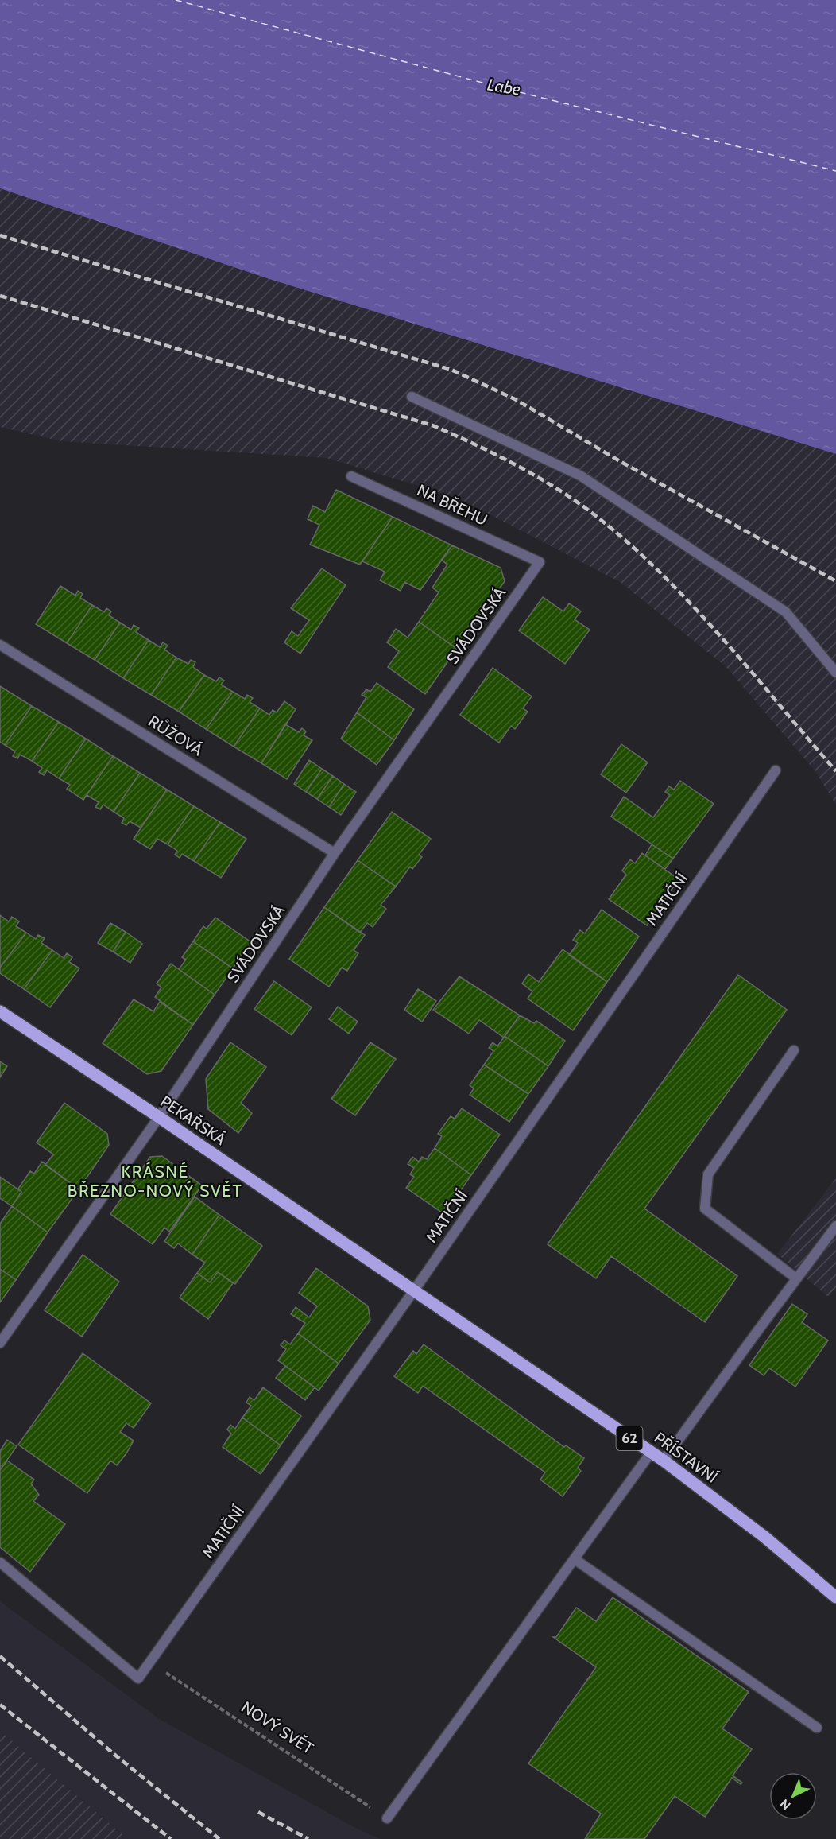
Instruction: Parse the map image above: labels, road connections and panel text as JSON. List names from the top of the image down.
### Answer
{
  "streets": {
    "main road": ["PEKAŘSKÁ", "62", "PŘÍSTAVNÍ"],
    "street": [
      "NA BŘEHU",
      "SVÁDOVSKÁ",
      "RŮŽOVÁ",
      "MATIČNÍ"
    ],
    "path": ["NOVÝ SVĚT"]
  },
  "crossings": [
    ["NA BŘEHU", "SVÁDOVSKÁ"],
    ["SVÁDOVSKÁ", "RŮŽOVÁ"],
    ["SVÁDOVSKÁ", "PEKAŘSKÁ"],
    ["MATIČNÍ", "PEKAŘSKÁ"],
    ["MATIČNÍ", "PŘÍSTAVNÍ"],
    ["MATIČNÍ", "NOVÝ SVĚT"],
    ["PEKAŘSKÁ", "PŘÍSTAVNÍ"]
  ],
  "districts": ["KRÁSNÉ BŘEZNO-NOVÝ SVĚT"],
  "water": ["Labe"],
  "north": "bottom left"
}
